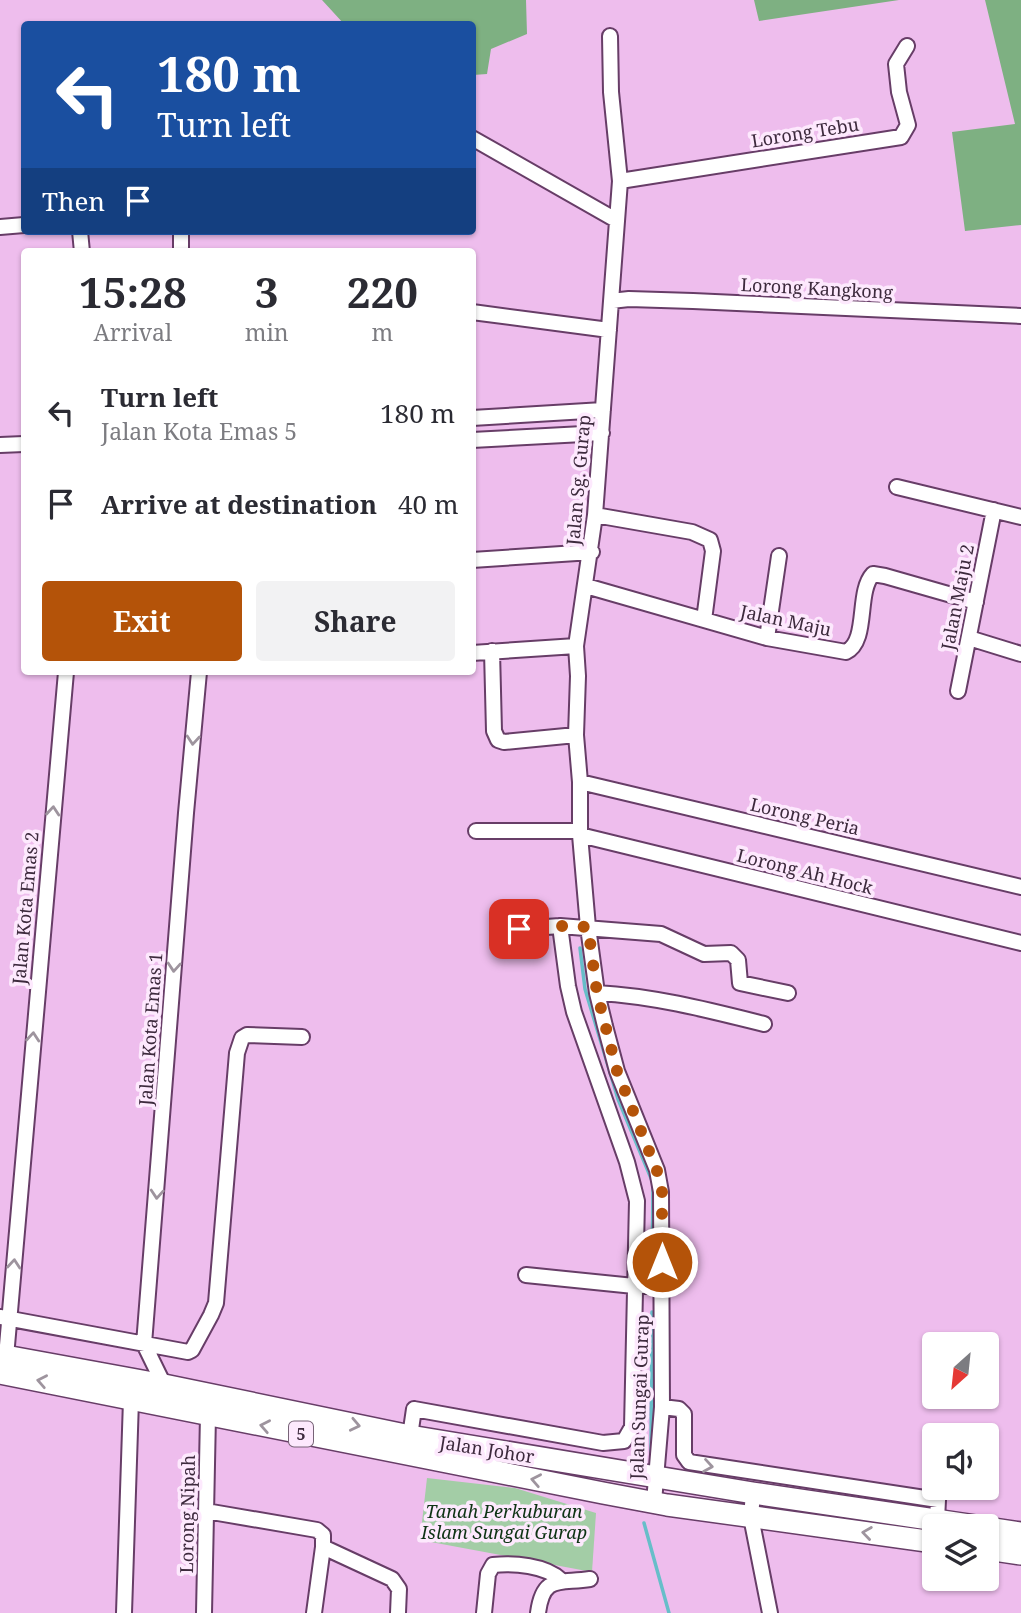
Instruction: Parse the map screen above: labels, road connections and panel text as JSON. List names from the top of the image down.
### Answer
{
  "streets": {
    "highway": ["5", "Jalan Johor"],
    "street": [
      "Lorong Tebu",
      "Lorong Kangkong",
      "Jalan Sg. Gurap",
      "Jalan Maju 2",
      "Jalan Maju",
      "Lorong Peria",
      "Lorong Ah Hock",
      "Jalan Kota Emas 2",
      "Jalan Kota Emas 1",
      "Jalan Sungai Gurap",
      "Lorong Nipah"
    ]
  },
  "crossings": [
    ["Lorong Tebu", "Jalan Sg. Gurap"],
    ["Lorong Kangkong", "Jalan Sg. Gurap"],
    ["Jalan Sg. Gurap", "Jalan Maju"],
    ["Jalan Sg. Gurap", "Lorong Peria"],
    ["Jalan Sg. Gurap", "Lorong Ah Hock"],
    ["Jalan Sg. Gurap", "Jalan Sungai Gurap"],
    ["Jalan Maju 2", "Jalan Maju"],
    ["Jalan Kota Emas 2", "Jalan Johor"],
    ["Jalan Kota Emas 1", "Jalan Johor"],
    ["Jalan Sungai Gurap", "Jalan Johor"],
    ["Jalan Johor", "Lorong Nipah"]
  ],
  "one_way": ["Jalan Kota Emas 2", "Jalan Kota Emas 1"],
  "parks": ["Tanah Perkuburan Islam Sungai Gurap"],
  "north": "bottom left",
  "page": {
    "turn": ["180 m", "Turn left"],
    "then": "Then",
    "eta": [
      "15:28",
      "Arrival",
      "3",
      "min",
      "220",
      "m"
    ],
    "list": [
      {
        "name": "Turn left",
        "note": "Jalan Kota Emas 5",
        "value": "180 m"
      },
      {
        "name": "Arrive at destination",
        "value": "40 m"
      }
    ],
    "buttons": ["Exit", "Share"]
  }
}
